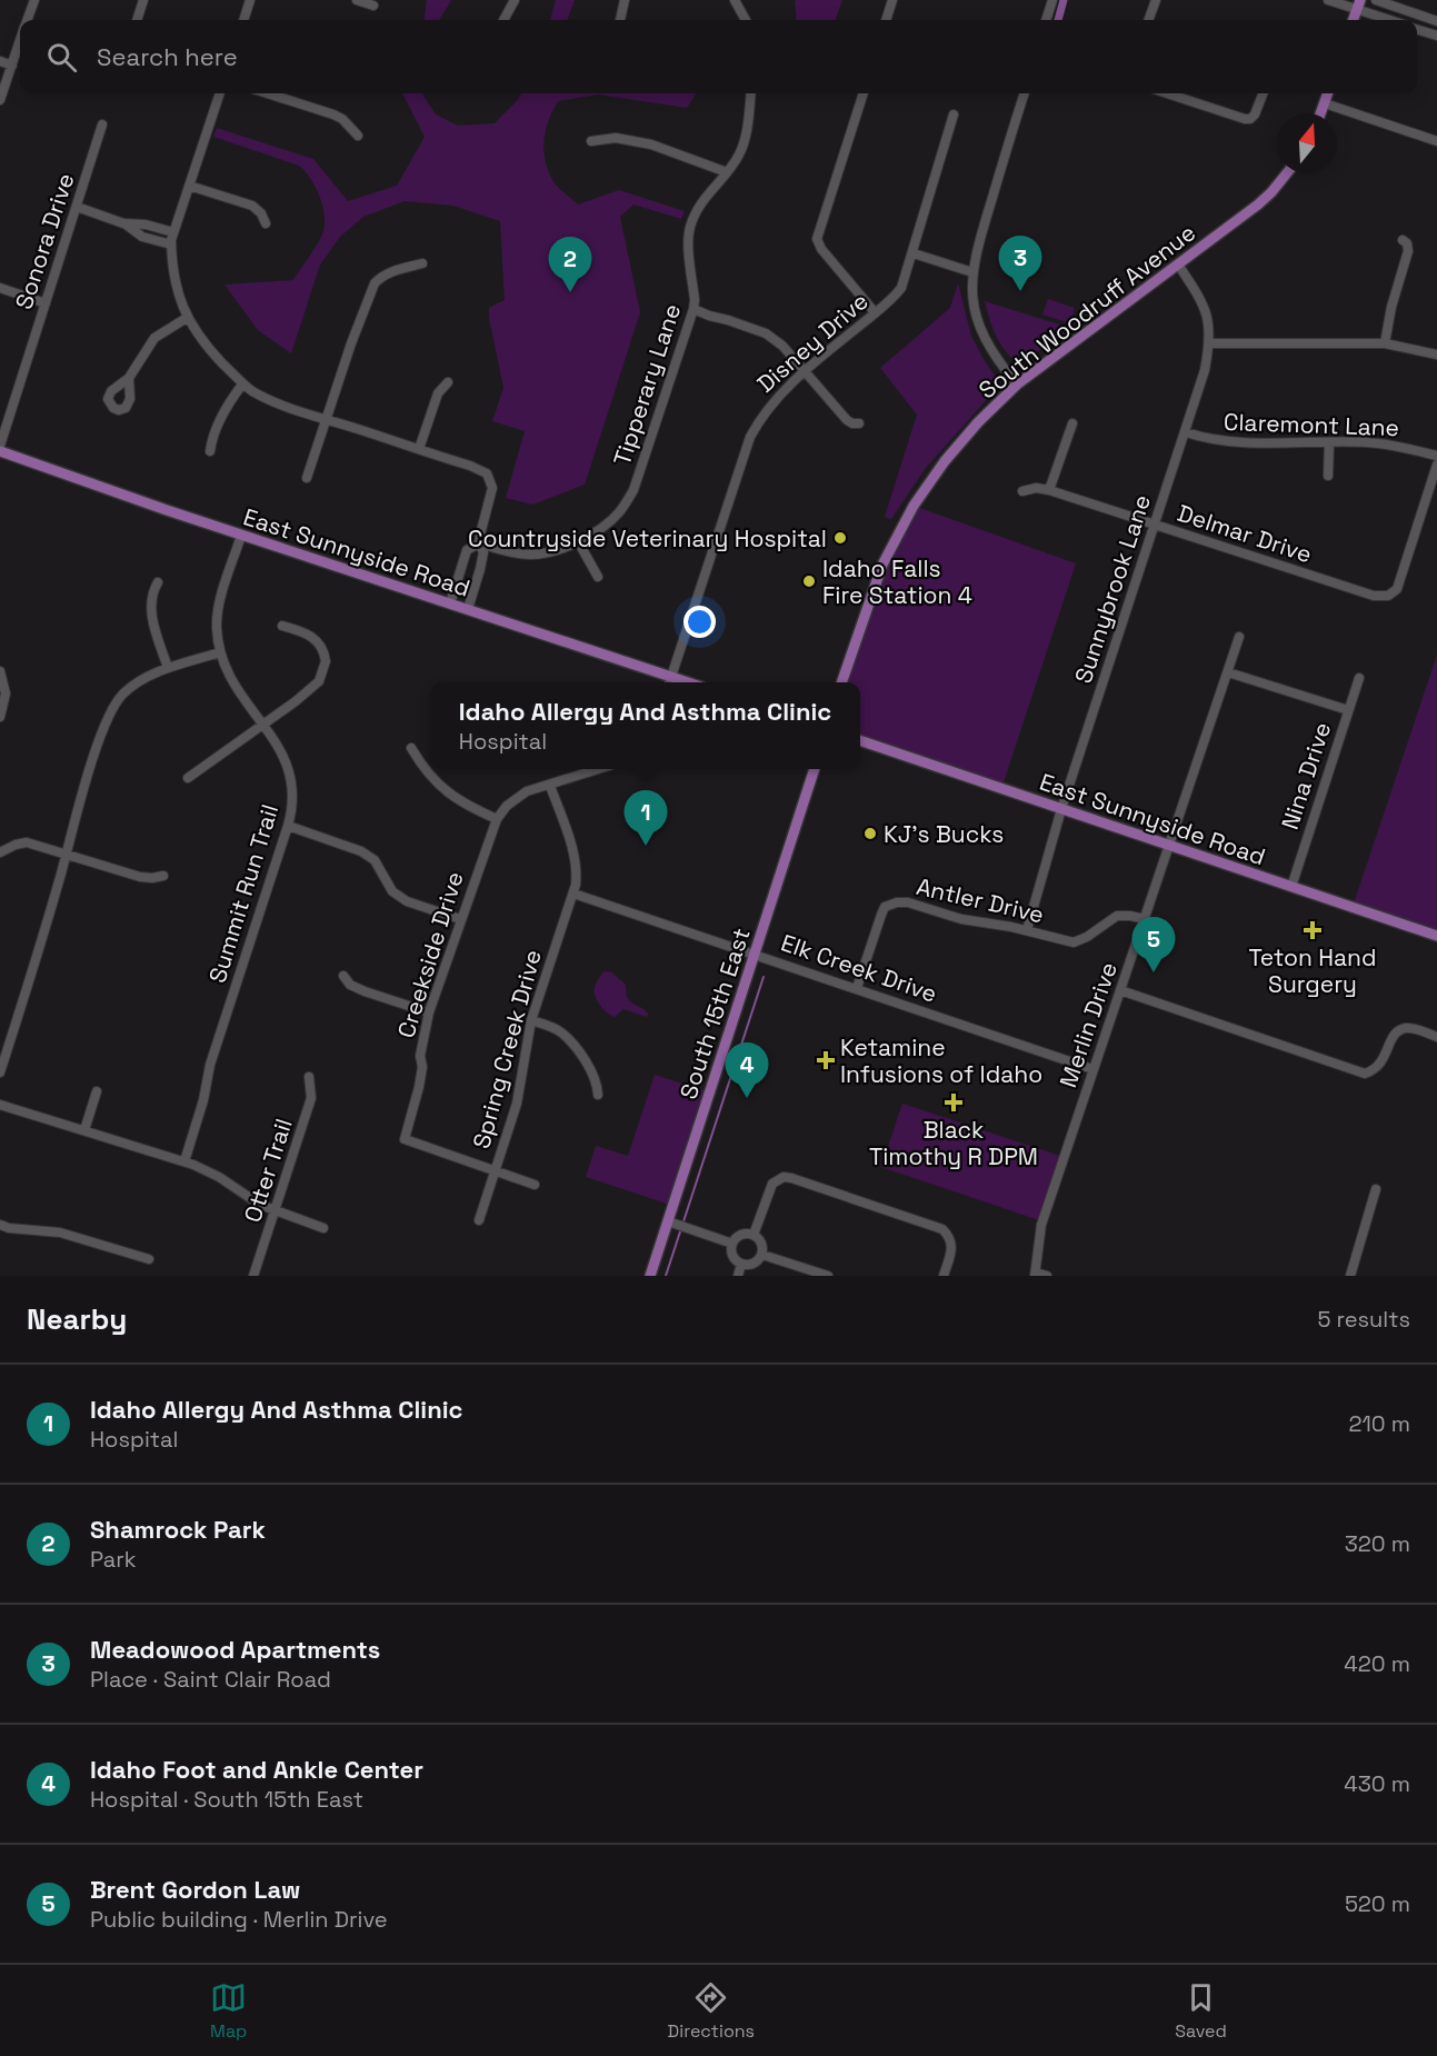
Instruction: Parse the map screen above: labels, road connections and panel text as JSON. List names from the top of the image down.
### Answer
{
  "streets": {
    "main road": ["South Woodruff Avenue", "East Sunnyside Road", "South 15th East"],
    "street": [
      "Sonora Drive",
      "Disney Drive",
      "Tipperary Lane",
      "Claremont Lane",
      "Delmar Drive",
      "Sunnybrook Lane",
      "Nina Drive",
      "Summit Run Trail",
      "Antler Drive",
      "Creekside Drive",
      "Elk Creek Drive",
      "Merlin Drive",
      "Spring Creek Drive",
      "Otter Trail"
    ]
  },
  "crossings": [
    ["South Woodruff Avenue", "Sunnybrook Lane"],
    ["Disney Drive", "East Sunnyside Road"],
    ["Claremont Lane", "Sunnybrook Lane"],
    ["Delmar Drive", "Sunnybrook Lane"],
    ["East Sunnyside Road", "Sunnybrook Lane"],
    ["East Sunnyside Road", "Nina Drive"],
    ["East Sunnyside Road", "Summit Run Trail"],
    ["East Sunnyside Road", "Merlin Drive"],
    ["Sunnybrook Lane", "Antler Drive"],
    ["Antler Drive", "Elk Creek Drive"],
    ["Antler Drive", "Merlin Drive"],
    ["Creekside Drive", "Spring Creek Drive"],
    ["Elk Creek Drive", "South 15th East"],
    ["Elk Creek Drive", "Merlin Drive"],
    ["Elk Creek Drive", "Spring Creek Drive"]
  ],
  "places": {
    "other": ["Countryside Veterinary Hospital", "Idaho Falls Fire Station 4", "KJ's Bucks"],
    "health": ["Teton Hand Surgery", "Ketamine Infusions of Idaho", "Black Timothy R DPM"]
  },
  "north": "top",
  "page": {
    "search": "Search here",
    "pins": [
      "3",
      "2",
      "1",
      "5",
      "4"
    ],
    "popup": ["Idaho Allergy And Asthma Clinic", "Hospital"],
    "heading": ["Nearby", "5 results"],
    "list": [
      {
        "mark": "1",
        "name": "Idaho Allergy And Asthma Clinic",
        "note": "Hospital",
        "value": "210 m"
      },
      {
        "mark": "2",
        "name": "Shamrock Park",
        "note": "Park",
        "value": "320 m"
      },
      {
        "mark": "3",
        "name": "Meadowood Apartments",
        "note": "Place · Saint Clair Road",
        "value": "420 m"
      },
      {
        "mark": "4",
        "name": "Idaho Foot and Ankle Center",
        "note": "Hospital · South 15th East",
        "value": "430 m"
      },
      {
        "mark": "5",
        "name": "Brent Gordon Law",
        "note": "Public building · Merlin Drive",
        "value": "520 m"
      }
    ],
    "nav": ["Map", "Directions", "Saved"]
  }
}
